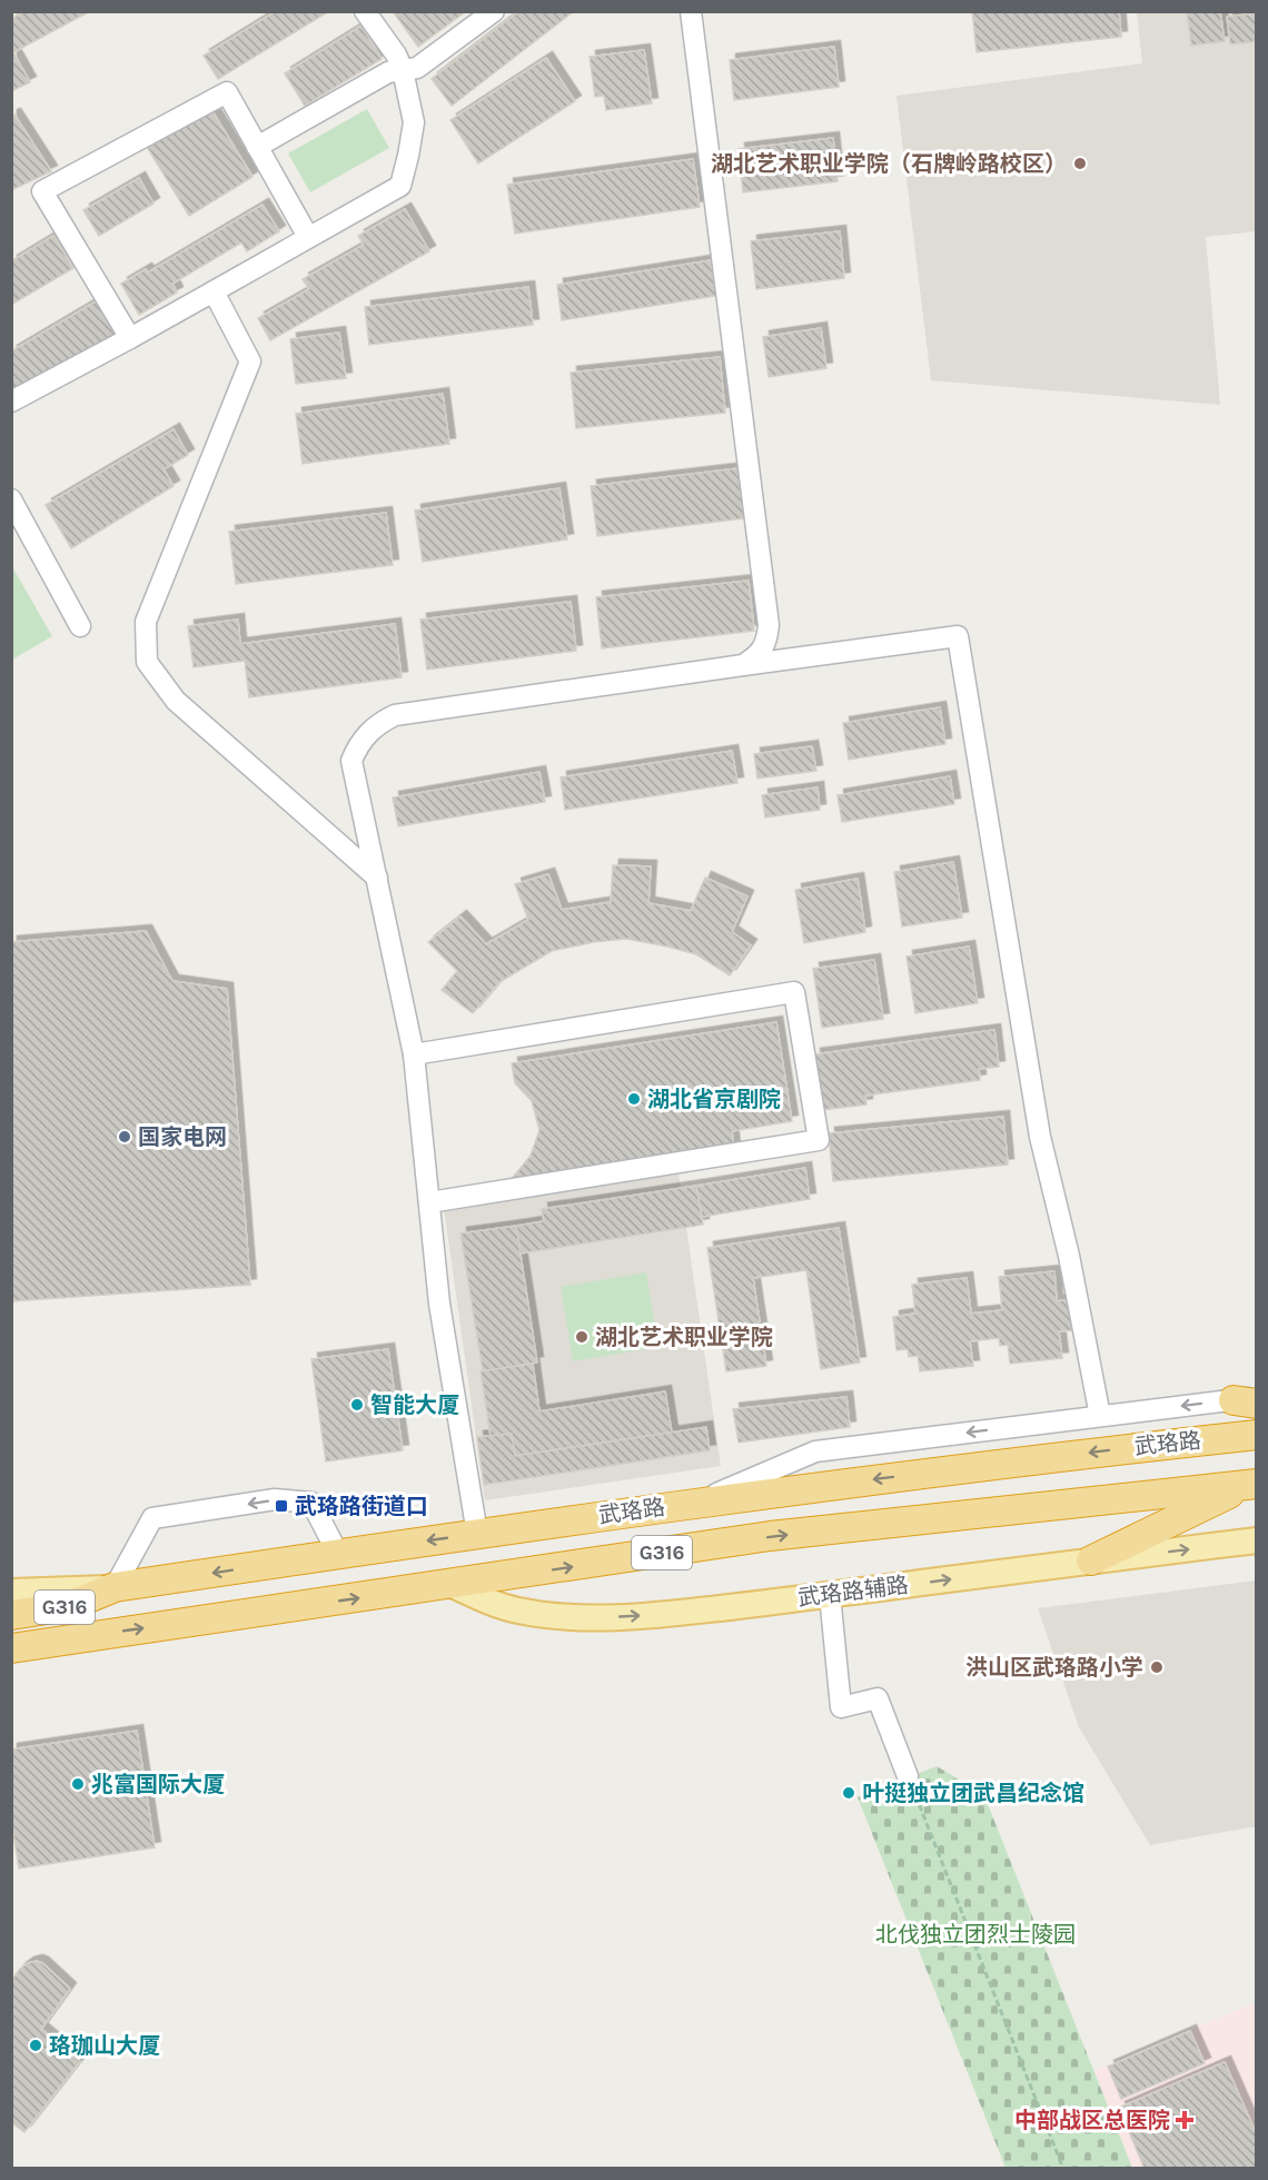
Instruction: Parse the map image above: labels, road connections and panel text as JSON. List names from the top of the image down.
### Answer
{
  "streets": {
    "highway": ["武珞路", "G316"],
    "main road": ["武珞路辅路"]
  },
  "crossings": [
    ["武珞路", "武珞路辅路"]
  ],
  "one_way": ["武珞路辅路"],
  "parks": ["北伐独立团烈士陵园"],
  "places": {
    "other": [
      "湖北艺术职业学院（石牌岭路校区）",
      "湖北省京剧院",
      "国家电网",
      "湖北艺术职业学院",
      "智能大厦",
      "洪山区武珞路小学",
      "兆富国际大厦",
      "叶挺独立团武昌纪念馆",
      "珞珈山大厦"
    ],
    "transit": ["武珞路街道口"],
    "health": ["中部战区总医院"]
  }
}
